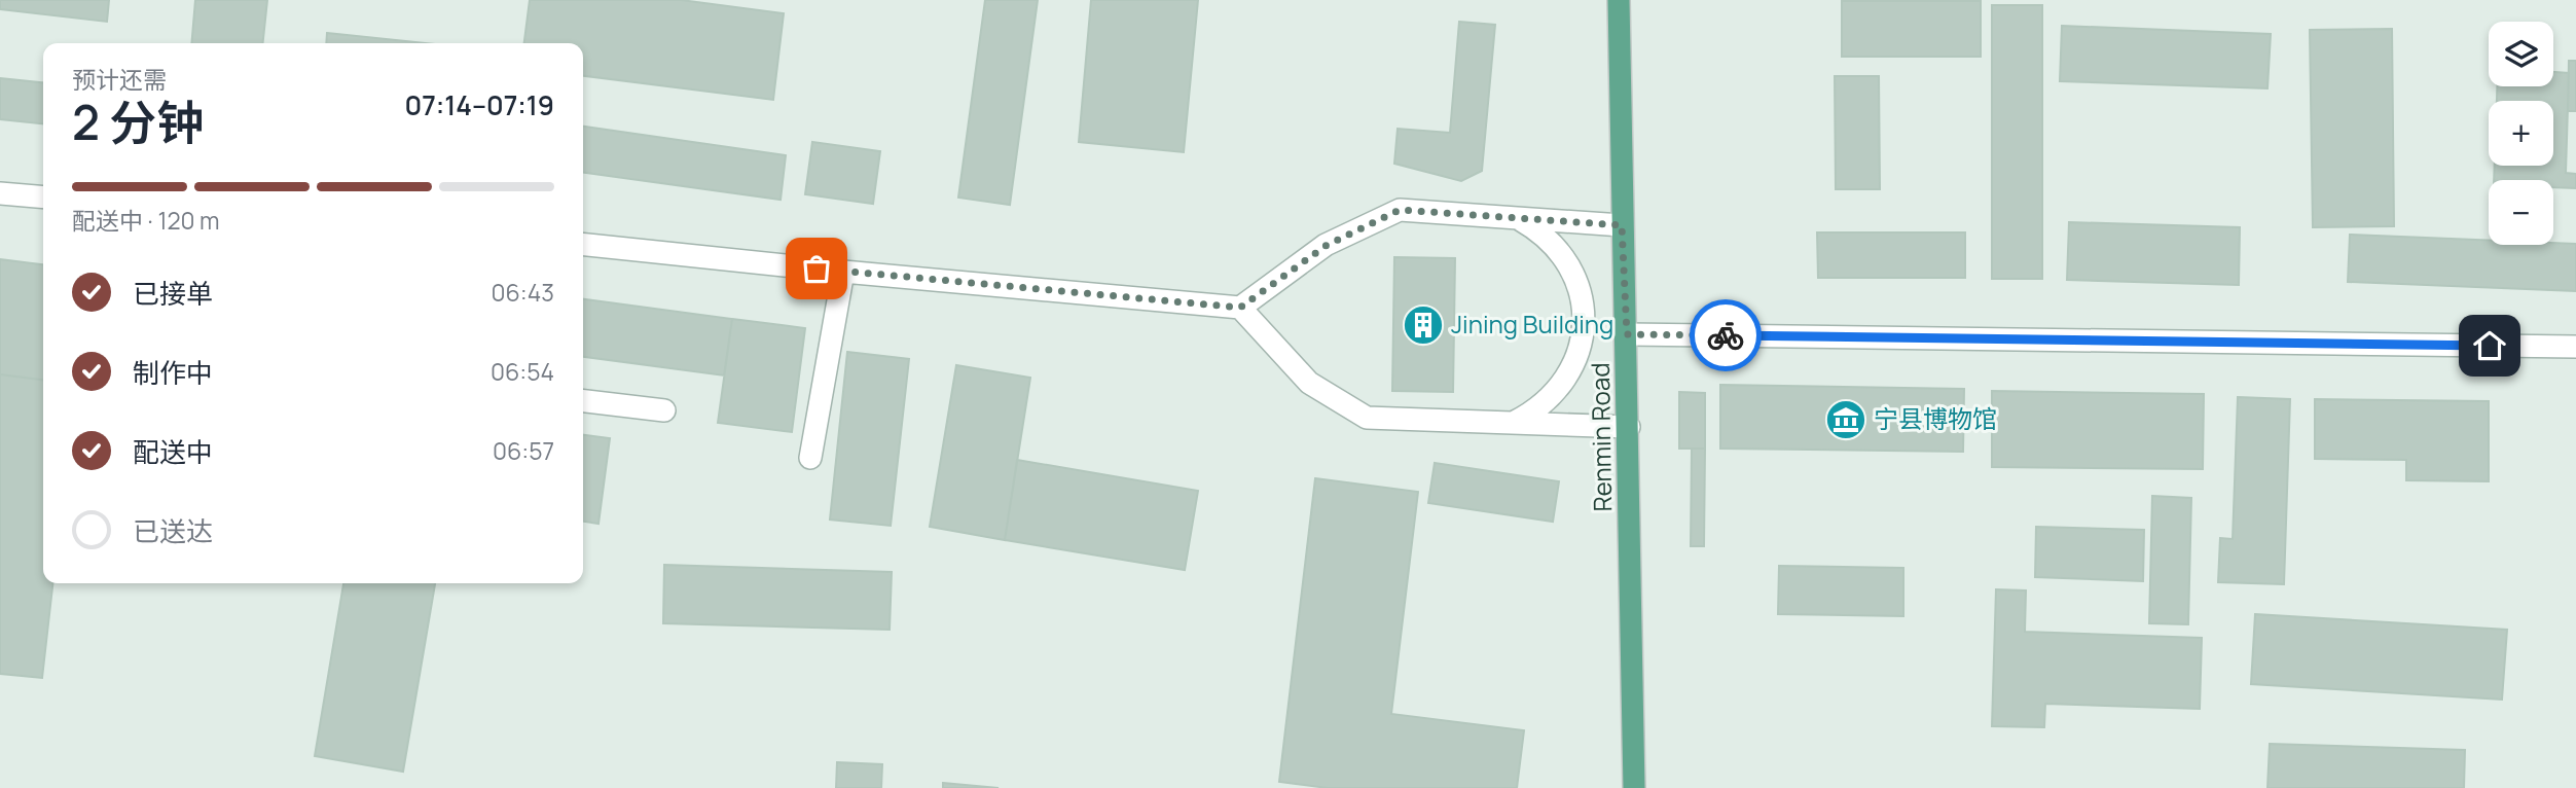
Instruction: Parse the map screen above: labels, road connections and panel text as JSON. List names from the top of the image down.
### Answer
{
  "streets": {
    "main road": ["Renmin Road"]
  },
  "places": {
    "building": ["Jining Building"],
    "museum": ["宁县博物馆"]
  },
  "page": {
    "map_buttons": ["+", "−"],
    "heading": ["2 分钟", "预计还需", "07:14–07:19"],
    "bar": "配送中 · 120 m",
    "list": [
      ["已接单", "06:43"],
      ["制作中", "06:54"],
      ["配送中", "06:57"],
      "已送达"
    ]
  }
}
